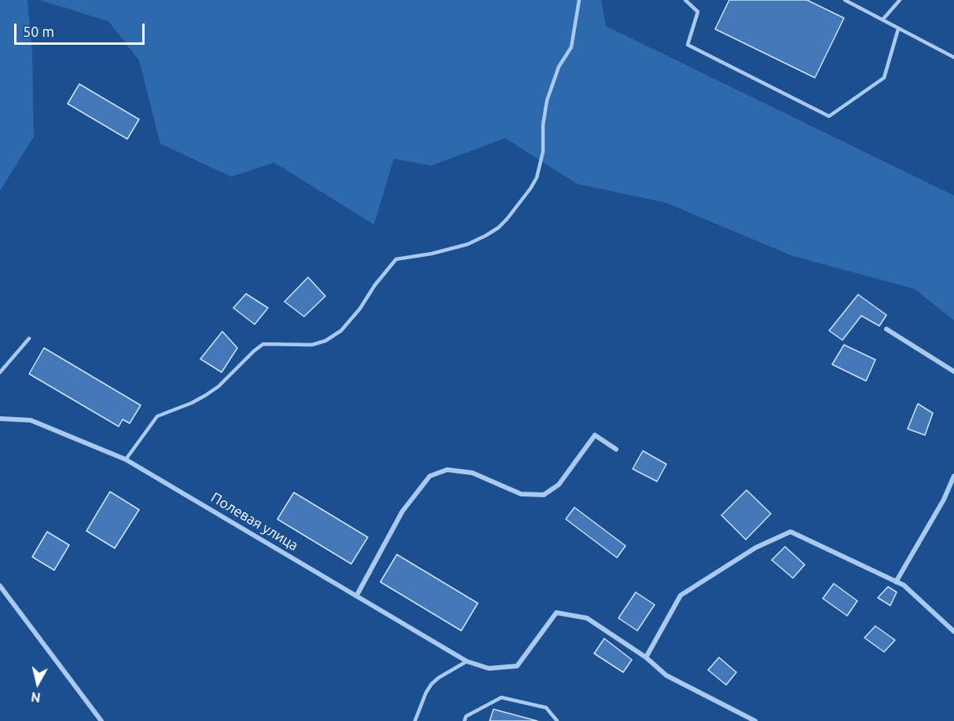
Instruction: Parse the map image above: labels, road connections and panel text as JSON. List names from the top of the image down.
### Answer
{
  "streets": {
    "street": ["Полевая улица"]
  },
  "scale_bar": "50 m",
  "north": "bottom"
}
